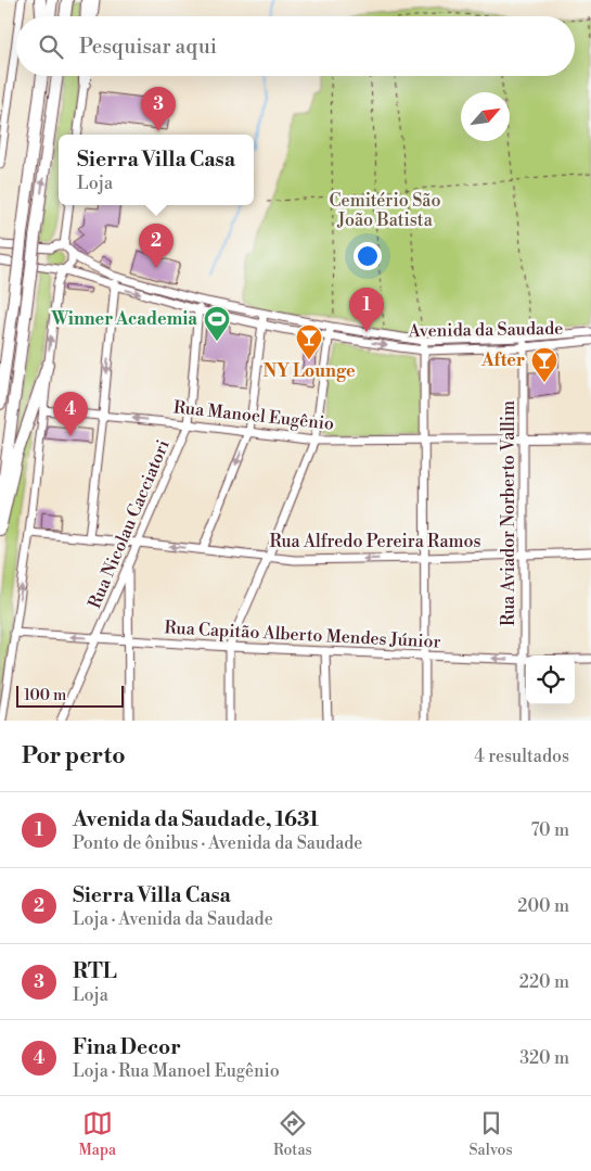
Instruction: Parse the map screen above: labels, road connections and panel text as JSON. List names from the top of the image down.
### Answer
{
  "streets": {
    "street": [
      "Avenida da Saudade",
      "Rua Manoel Eugênio",
      "Rua Aviador Norberto Vallim",
      "Rua Nicolau Cacciatori",
      "Rua Alfredo Pereira Ramos",
      "Rua Capitão Alberto Mendes Júnior"
    ]
  },
  "crossings": [
    ["Avenida da Saudade", "Rua Aviador Norberto Vallim"],
    ["Avenida da Saudade", "Rua Nicolau Cacciatori"],
    ["Rua Manoel Eugênio", "Rua Aviador Norberto Vallim"],
    ["Rua Manoel Eugênio", "Rua Nicolau Cacciatori"],
    ["Rua Aviador Norberto Vallim", "Rua Alfredo Pereira Ramos"],
    ["Rua Aviador Norberto Vallim", "Rua Capitão Alberto Mendes Júnior"],
    ["Rua Nicolau Cacciatori", "Rua Alfredo Pereira Ramos"],
    ["Rua Nicolau Cacciatori", "Rua Capitão Alberto Mendes Júnior"]
  ],
  "one_way": ["Rua Alfredo Pereira Ramos"],
  "parks": ["Cemitério São João Batista"],
  "places": {
    "sports": ["Winner Academia"],
    "bar": ["NY Lounge", "After"]
  },
  "scale_bar": "100 m",
  "north": "top right",
  "page": {
    "search": "Pesquisar aqui",
    "pins": [
      "3",
      "2",
      "1",
      "4"
    ],
    "popup": ["Sierra Villa Casa", "Loja"],
    "scale": "100 m",
    "heading": ["Por perto", "4 resultados"],
    "list": [
      {
        "mark": "1",
        "name": "Avenida da Saudade, 1631",
        "note": "Ponto de ônibus · Avenida da Saudade",
        "value": "70 m"
      },
      {
        "mark": "2",
        "name": "Sierra Villa Casa",
        "note": "Loja · Avenida da Saudade",
        "value": "200 m"
      },
      {
        "mark": "3",
        "name": "RTL",
        "note": "Loja",
        "value": "220 m"
      },
      {
        "mark": "4",
        "name": "Fina Decor",
        "note": "Loja · Rua Manoel Eugênio",
        "value": "320 m"
      }
    ],
    "nav": ["Mapa", "Rotas", "Salvos"]
  }
}
